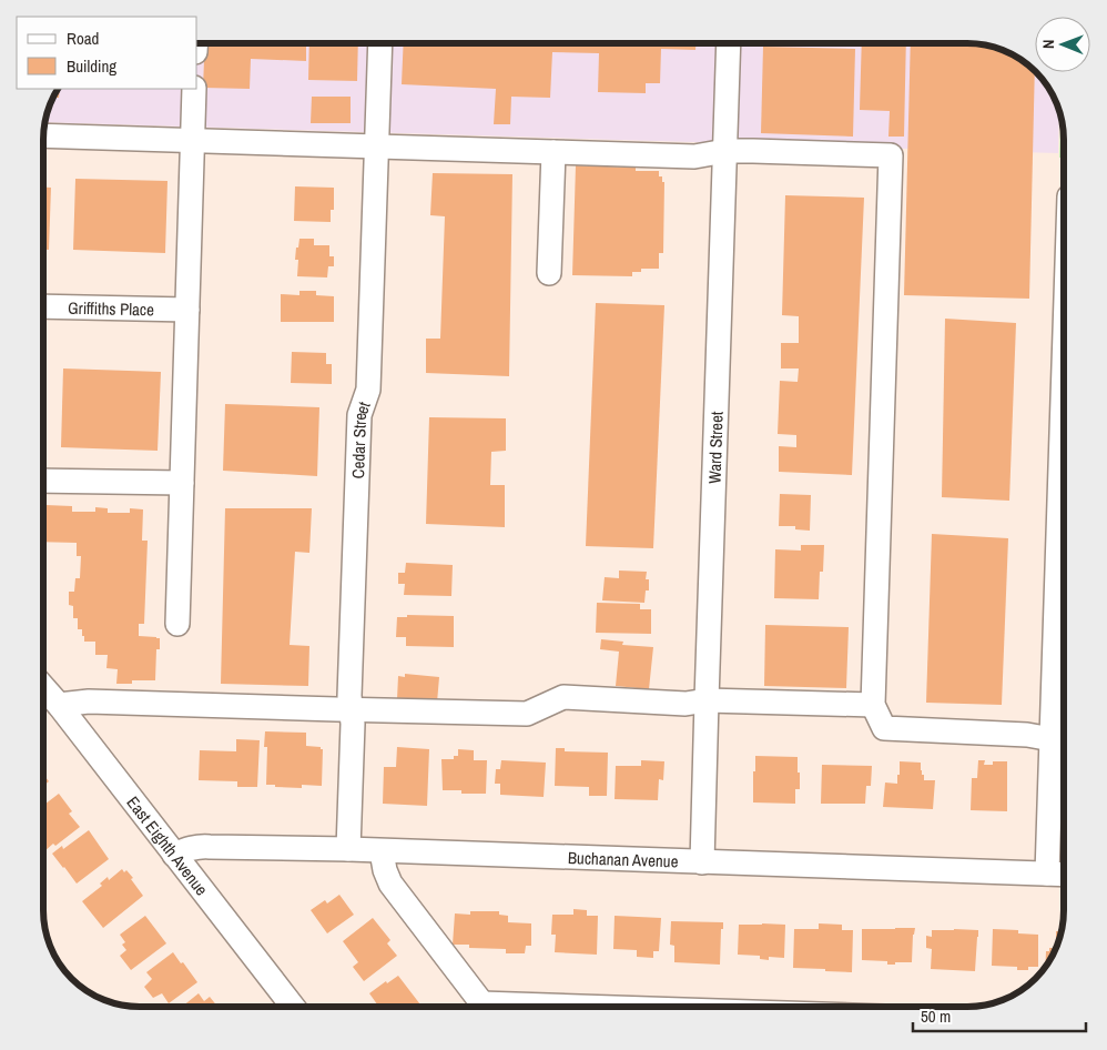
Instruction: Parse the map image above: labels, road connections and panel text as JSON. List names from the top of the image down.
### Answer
{
  "streets": {
    "street": [
      "Griffiths Place",
      "Cedar Street",
      "Ward Street",
      "East Eighth Avenue",
      "Buchanan Avenue"
    ]
  },
  "crossings": [
    ["Cedar Street", "Buchanan Avenue"],
    ["Ward Street", "Buchanan Avenue"],
    ["East Eighth Avenue", "Buchanan Avenue"]
  ],
  "legend": ["Road", "Building"],
  "scale_bar": "50 m",
  "north": "left"
}
